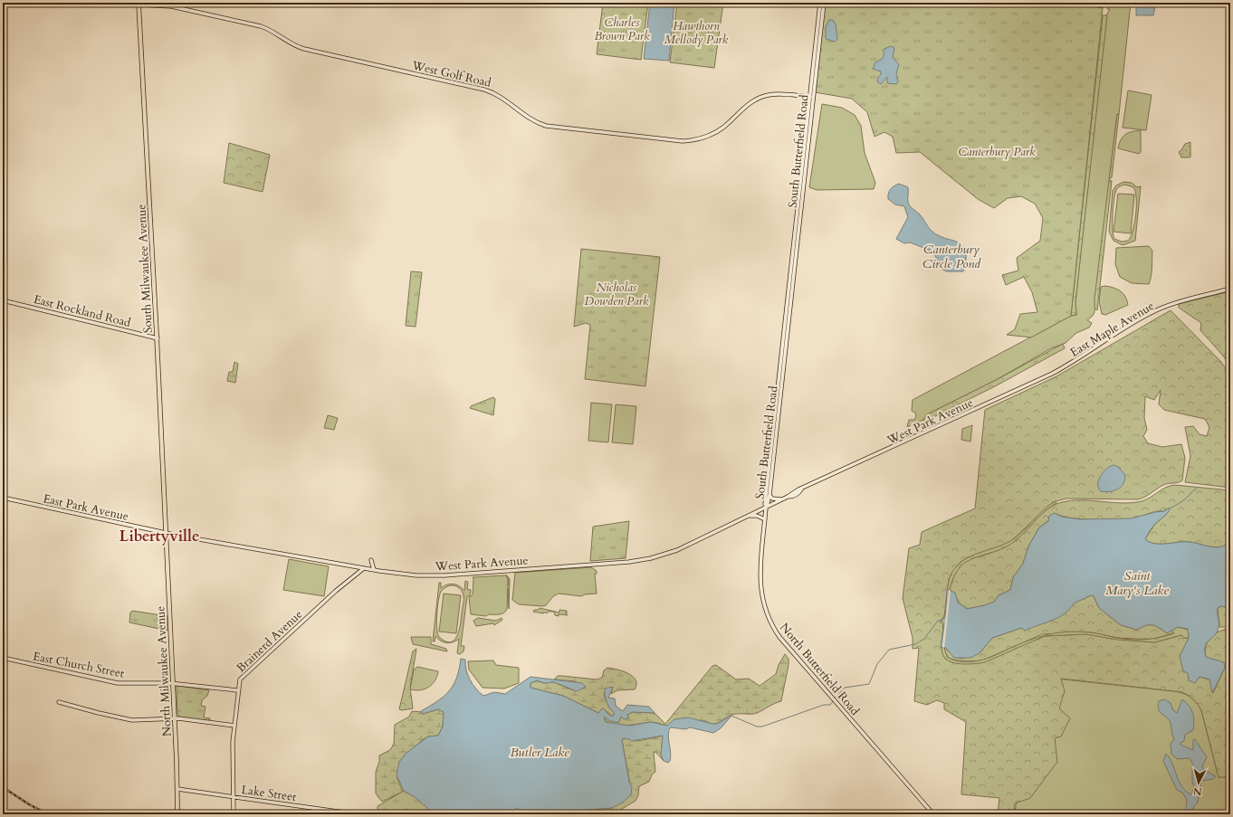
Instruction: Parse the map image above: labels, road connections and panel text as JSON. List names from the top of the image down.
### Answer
{
  "streets": {
    "main road": [
      "West Golf Road",
      "South Butterfield Road",
      "South Milwaukee Avenue",
      "East Rockland Road",
      "East Maple Avenue",
      "West Park Avenue",
      "East Park Avenue",
      "Brainerd Avenue",
      "East Church Street",
      "North Butterfield Road",
      "North Milwaukee Avenue",
      "Lake Street"
    ]
  },
  "crossings": [
    ["West Golf Road", "South Butterfield Road"],
    ["West Golf Road", "South Milwaukee Avenue"],
    ["South Butterfield Road", "West Park Avenue"],
    ["South Butterfield Road", "North Butterfield Road"],
    ["South Milwaukee Avenue", "East Rockland Road"],
    ["South Milwaukee Avenue", "West Park Avenue"],
    ["South Milwaukee Avenue", "East Park Avenue"],
    ["South Milwaukee Avenue", "North Milwaukee Avenue"],
    ["East Maple Avenue", "West Park Avenue"],
    ["West Park Avenue", "East Park Avenue"],
    ["West Park Avenue", "Brainerd Avenue"],
    ["West Park Avenue", "North Butterfield Road"],
    ["West Park Avenue", "North Milwaukee Avenue"],
    ["East Park Avenue", "North Milwaukee Avenue"],
    ["Brainerd Avenue", "East Church Street"],
    ["Brainerd Avenue", "Lake Street"],
    ["East Church Street", "North Milwaukee Avenue"],
    ["North Milwaukee Avenue", "Lake Street"]
  ],
  "districts": ["Libertyville"],
  "water": ["Canterbury Circle Pond", "Saint Mary's Lake", "Butler Lake"],
  "parks": [
    "Charles Brown Park",
    "Hawthorn Mellody Park",
    "Canterbury Park",
    "Nicholas Dowden Park"
  ],
  "north": "bottom"
}
